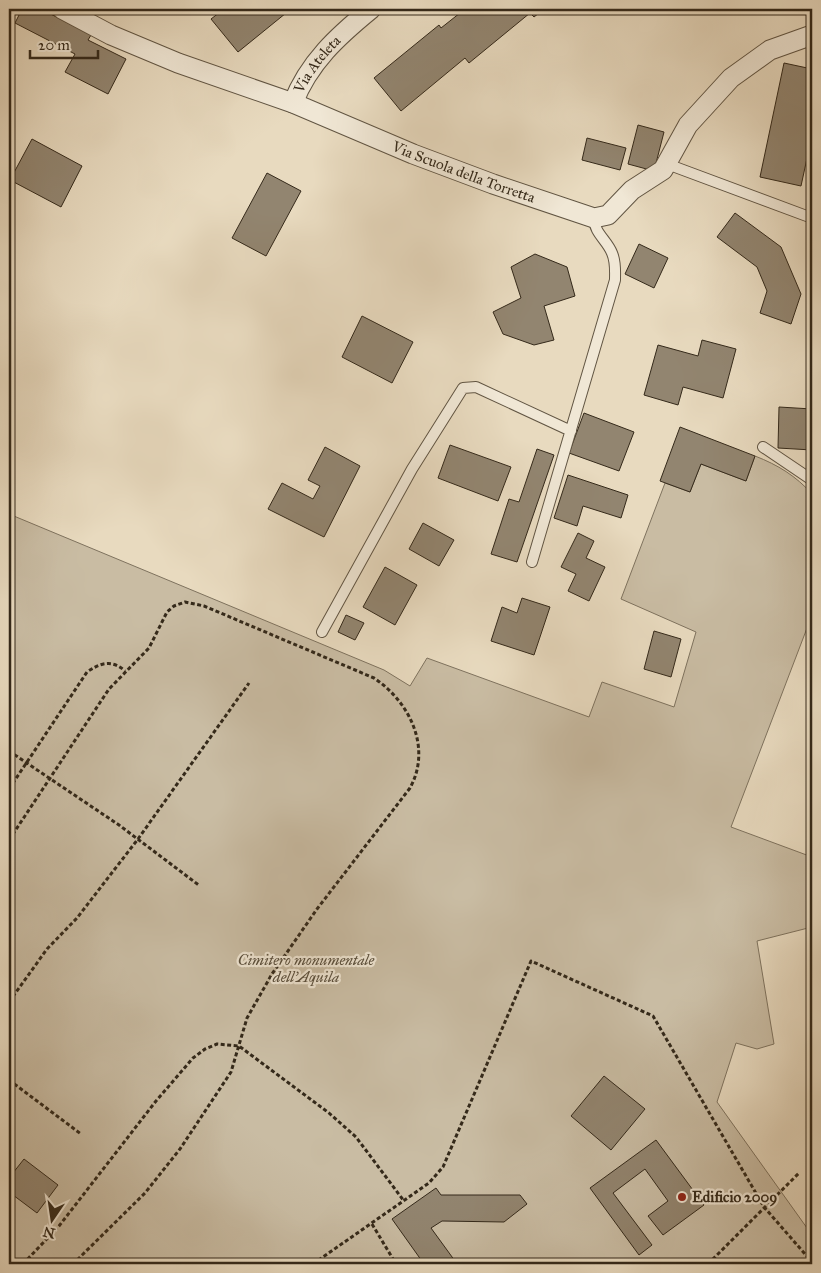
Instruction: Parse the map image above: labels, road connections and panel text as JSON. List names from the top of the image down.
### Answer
{
  "streets": {
    "street": ["Via Ateleta", "Via Scuola della Torretta"]
  },
  "crossings": [
    ["Via Ateleta", "Via Scuola della Torretta"]
  ],
  "parks": ["Cimitero monumentale dell'Aquila"],
  "places": ["Edificio 2009"],
  "scale_bar": "20 m",
  "north": "bottom"
}
